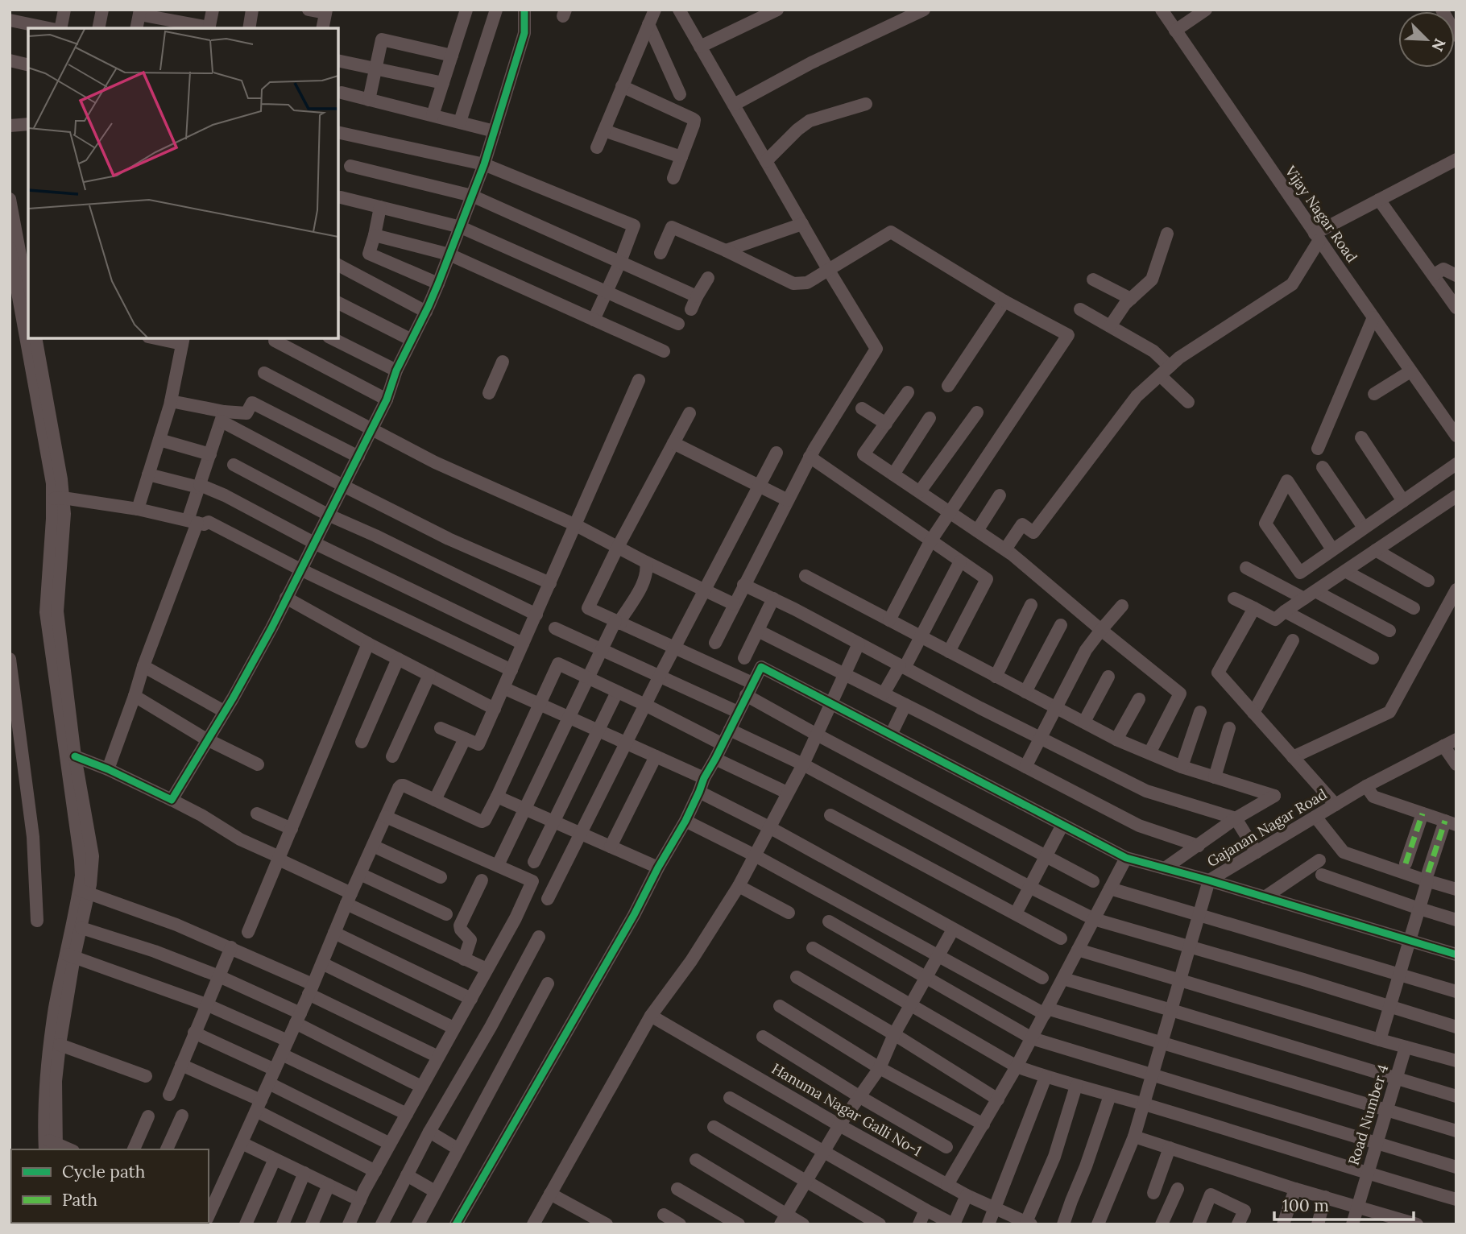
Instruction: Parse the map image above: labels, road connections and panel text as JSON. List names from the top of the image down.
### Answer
{
  "streets": {
    "street": [
      "Vijay Nagar Road",
      "Gajanan Nagar Road",
      "Hanuma Nagar Galli No-1",
      "Road Number 4"
    ]
  },
  "legend": ["Cycle path", "Path"],
  "scale_bar": "100 m",
  "north": "bottom right"
}
